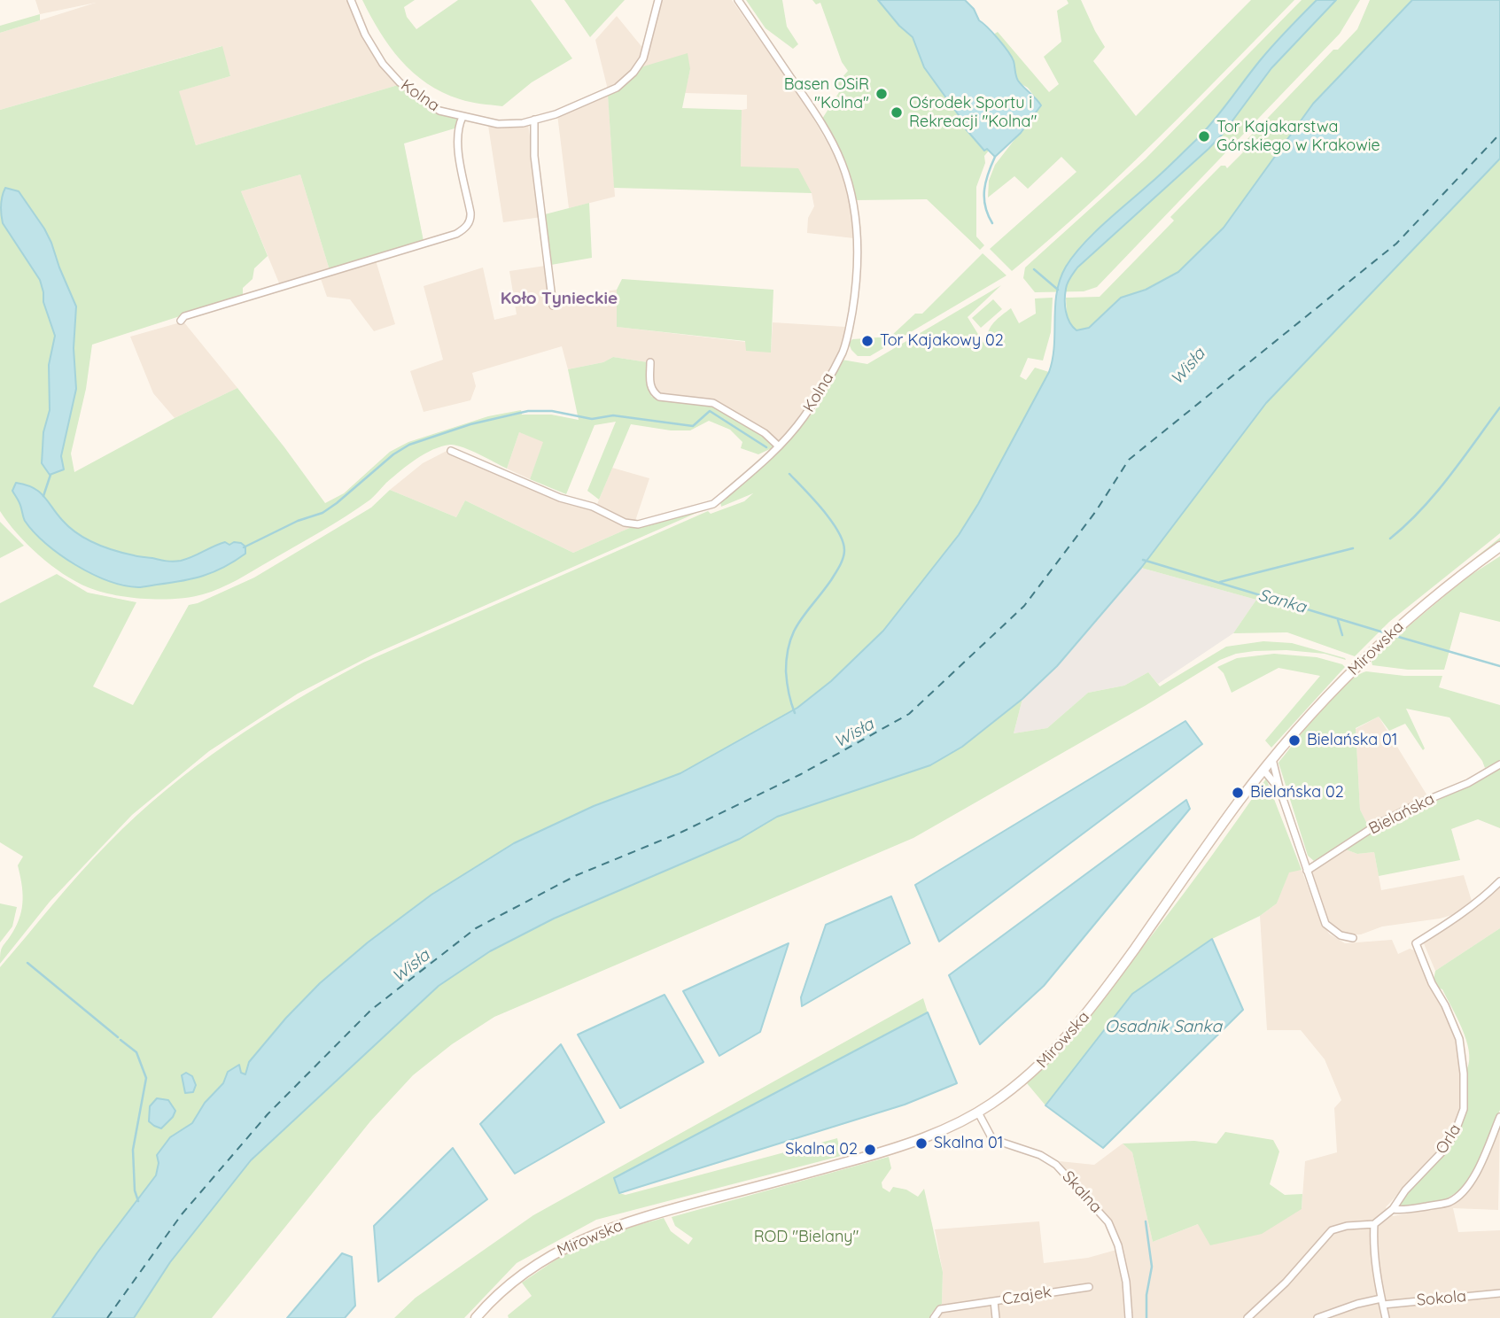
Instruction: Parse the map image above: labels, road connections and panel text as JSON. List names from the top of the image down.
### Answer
{
  "streets": {
    "main road": ["Mirowska"],
    "street": [
      "Kolna",
      "Bielańska",
      "Orla",
      "Skalna",
      "Czajek",
      "Sokola"
    ]
  },
  "crossings": [
    ["Mirowska", "Skalna"]
  ],
  "districts": ["Koło Tynieckie"],
  "water": ["Wisła", "Sanka", "Osadnik Sanka"],
  "parks": ["ROD \"Bielany\""],
  "places": [
    "Basen OSiR \"Kolna\"",
    "Ośrodek Sportu i Rekreacji \"Kolna\"",
    "Tor Kajakarstwa Górskiego w Krakowie",
    "Tor Kajakowy 02",
    "Bielańska 01",
    "Bielańska 02",
    "Skalna 01",
    "Skalna 02"
  ]
}
